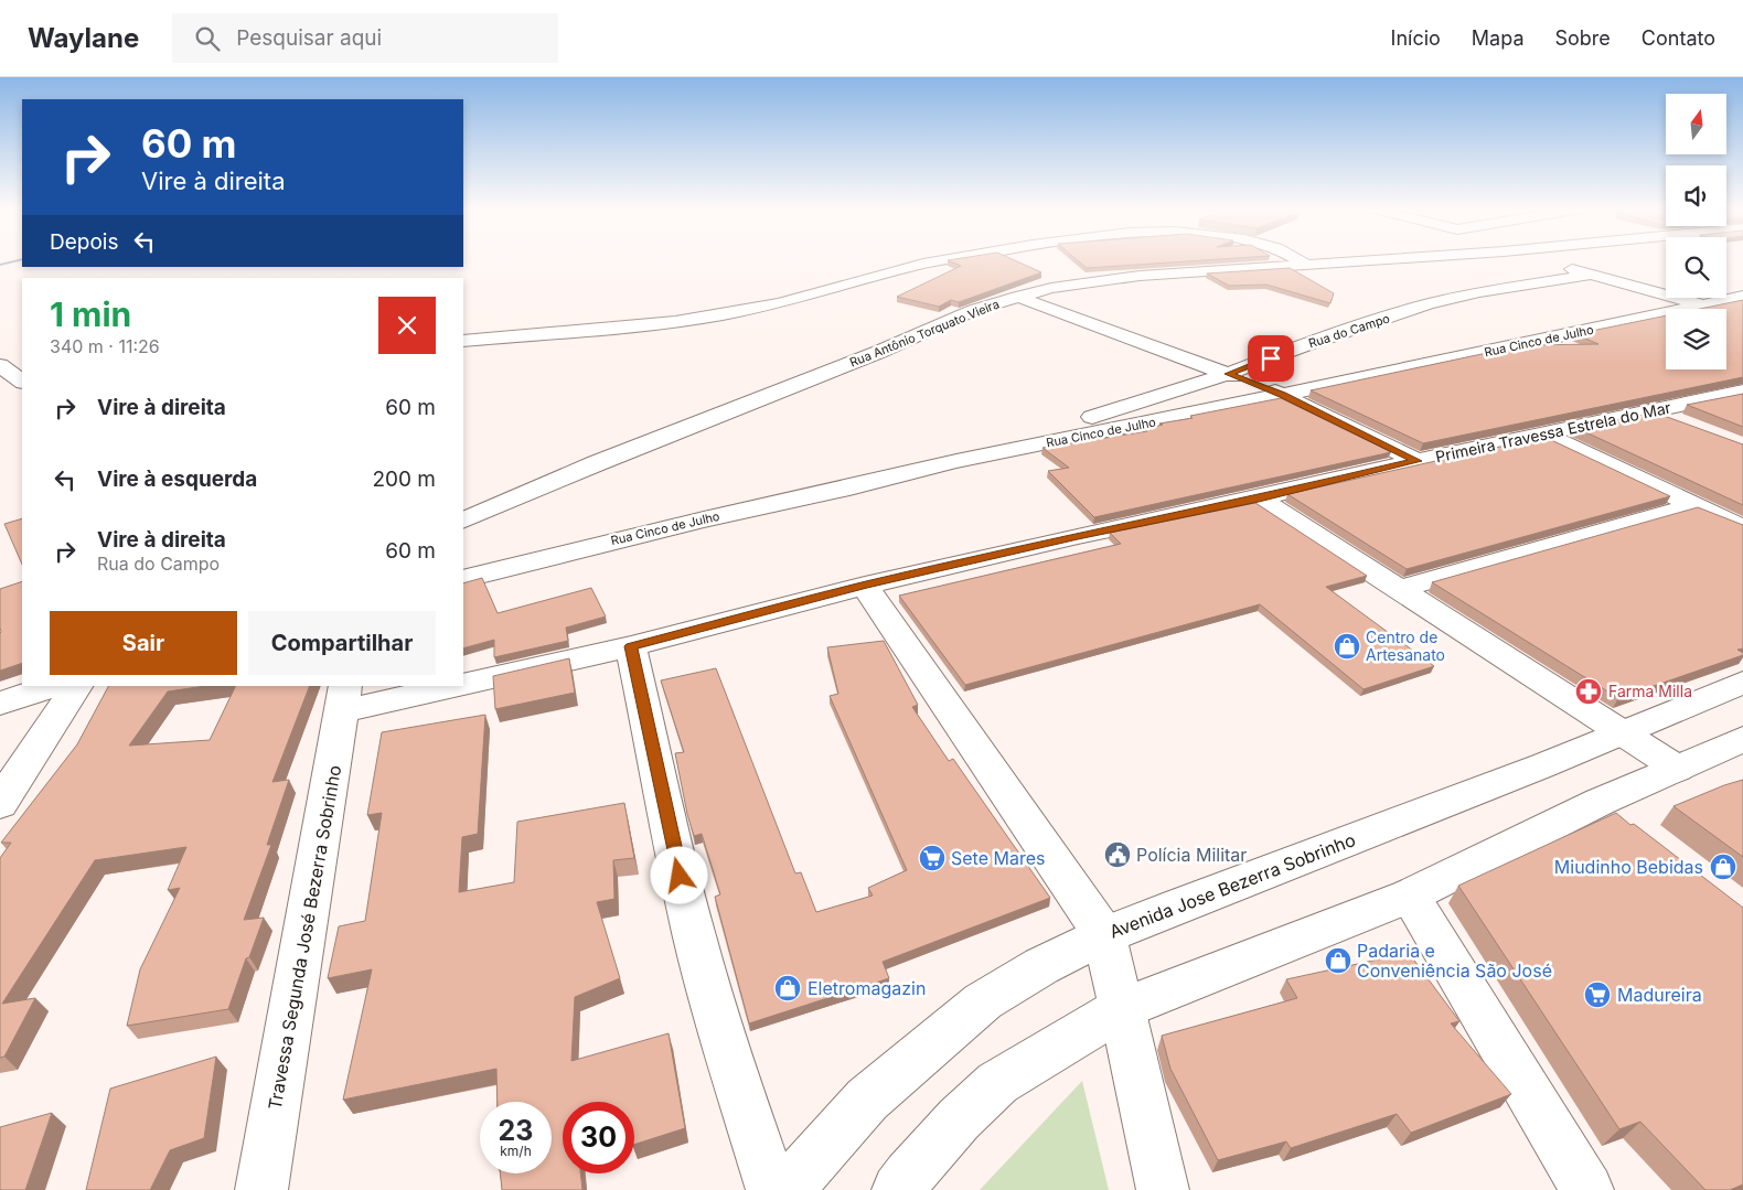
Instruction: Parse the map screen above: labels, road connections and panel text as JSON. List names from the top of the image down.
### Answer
{
  "streets": {
    "street": [
      "Rua do Campo",
      "Rua Antônio Torquato Vieira",
      "Rua Cinco de Julho",
      "Primeira Travessa Estrela do Mar",
      "Avenida Jose Bezerra Sobrinho",
      "Travessa Segunda José Bezerra Sobrinho"
    ]
  },
  "crossings": [
    ["Rua do Campo", "Rua Cinco de Julho"],
    ["Primeira Travessa Estrela do Mar", "Travessa Segunda José Bezerra Sobrinho"]
  ],
  "places": {
    "shop": [
      "Centro de Artesanato",
      "Miudinho Bebidas",
      "Padaria e Conveniência São José",
      "Eletromagazin"
    ],
    "pharmacy": ["Farma Milla"],
    "public building": ["Polícia Militar"],
    "supermarket": ["Sete Mares", "Madureira"]
  },
  "north": "top",
  "page": {
    "header": "Waylane",
    "search": "Pesquisar aqui",
    "nav": [
      "Início",
      "Mapa",
      "Sobre",
      "Contato"
    ],
    "turn": ["60 m", "Vire à direita"],
    "then": "Depois",
    "heading": ["1 min", "340 m · 11:26"],
    "list": [
      {
        "name": "Vire à direita",
        "value": "60 m"
      },
      {
        "name": "Vire à esquerda",
        "value": "200 m"
      },
      {
        "name": "Vire à direita",
        "note": "Rua do Campo",
        "value": "60 m"
      }
    ],
    "buttons": ["Sair", "Compartilhar"],
    "speed": "23 km/h",
    "limit": "30"
  }
}
